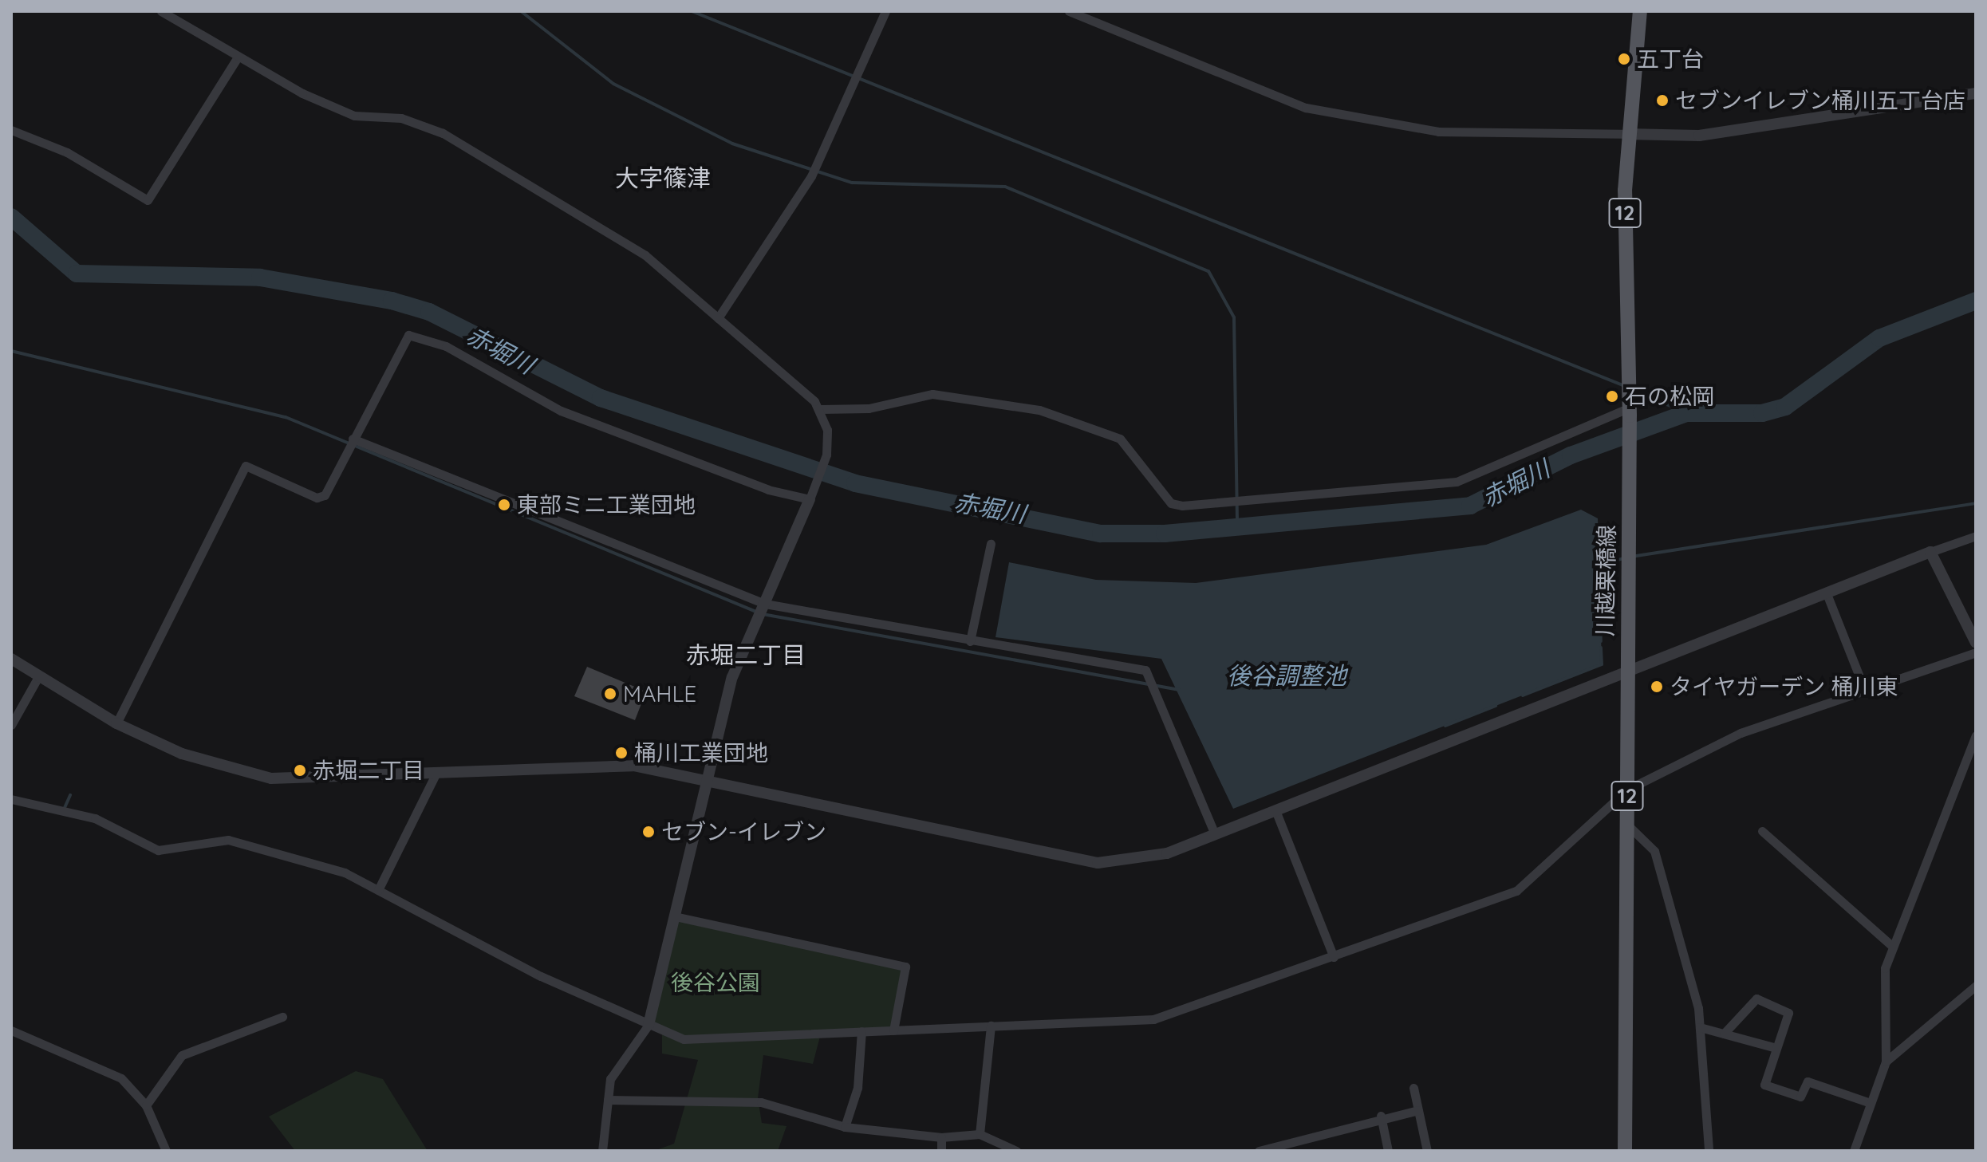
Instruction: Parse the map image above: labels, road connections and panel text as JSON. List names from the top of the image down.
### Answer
{
  "streets": {
    "main road": ["12", "川越栗橋線"]
  },
  "districts": ["大字篠津", "赤堀二丁目"],
  "water": ["赤堀川", "後谷調整池"],
  "parks": ["後谷公園"],
  "places": [
    "五丁台",
    "セブンイレブン桶川五丁台店",
    "石の松岡",
    "東部ミニ工業団地",
    "タイヤガーデン 桶川東",
    "MAHLE",
    "桶川工業団地",
    "赤堀二丁目",
    "セブン-イレブン"
  ]
}
